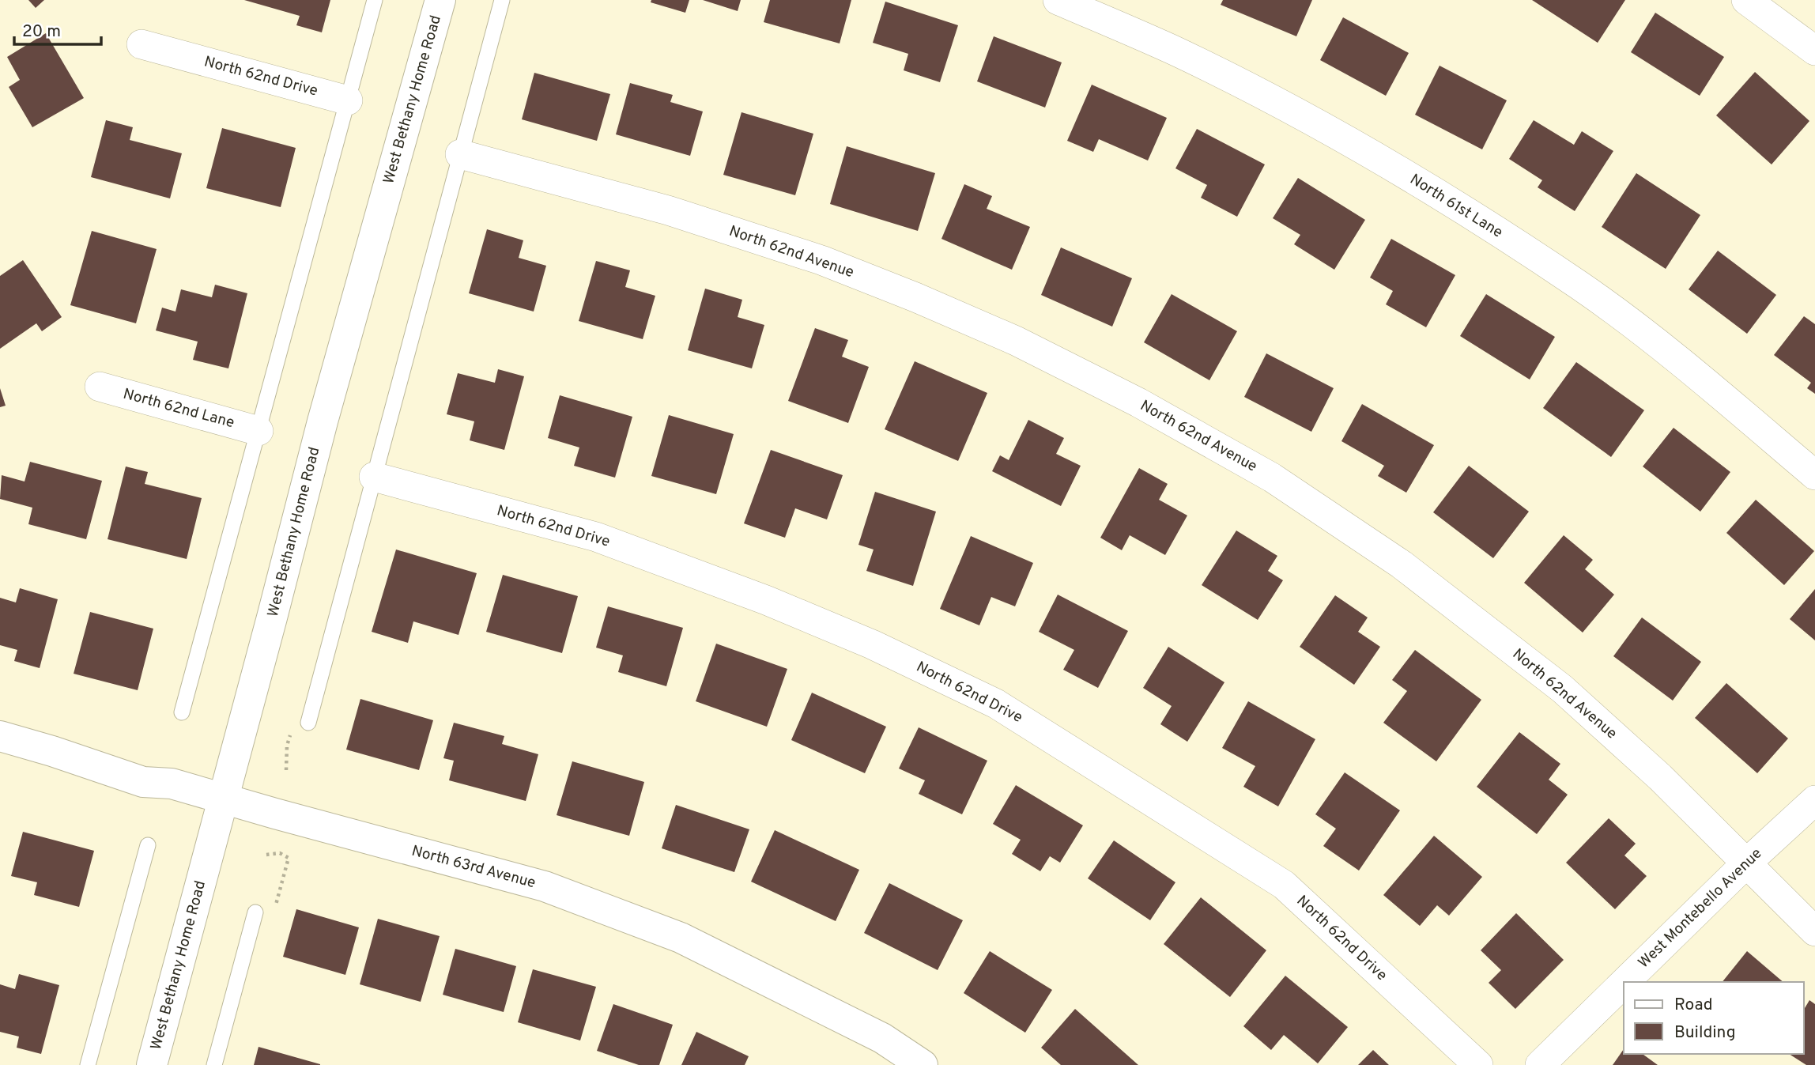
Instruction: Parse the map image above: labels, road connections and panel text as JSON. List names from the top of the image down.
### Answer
{
  "streets": {
    "main road": ["West Bethany Home Road", "North 63rd Avenue"],
    "street": [
      "North 62nd Drive",
      "North 61st Lane",
      "North 62nd Avenue",
      "North 62nd Lane",
      "West Montebello Avenue"
    ]
  },
  "crossings": [
    ["West Bethany Home Road", "North 63rd Avenue"],
    ["North 62nd Avenue", "West Montebello Avenue"]
  ],
  "legend": ["Road", "Building"],
  "scale_bar": "20 m"
}
